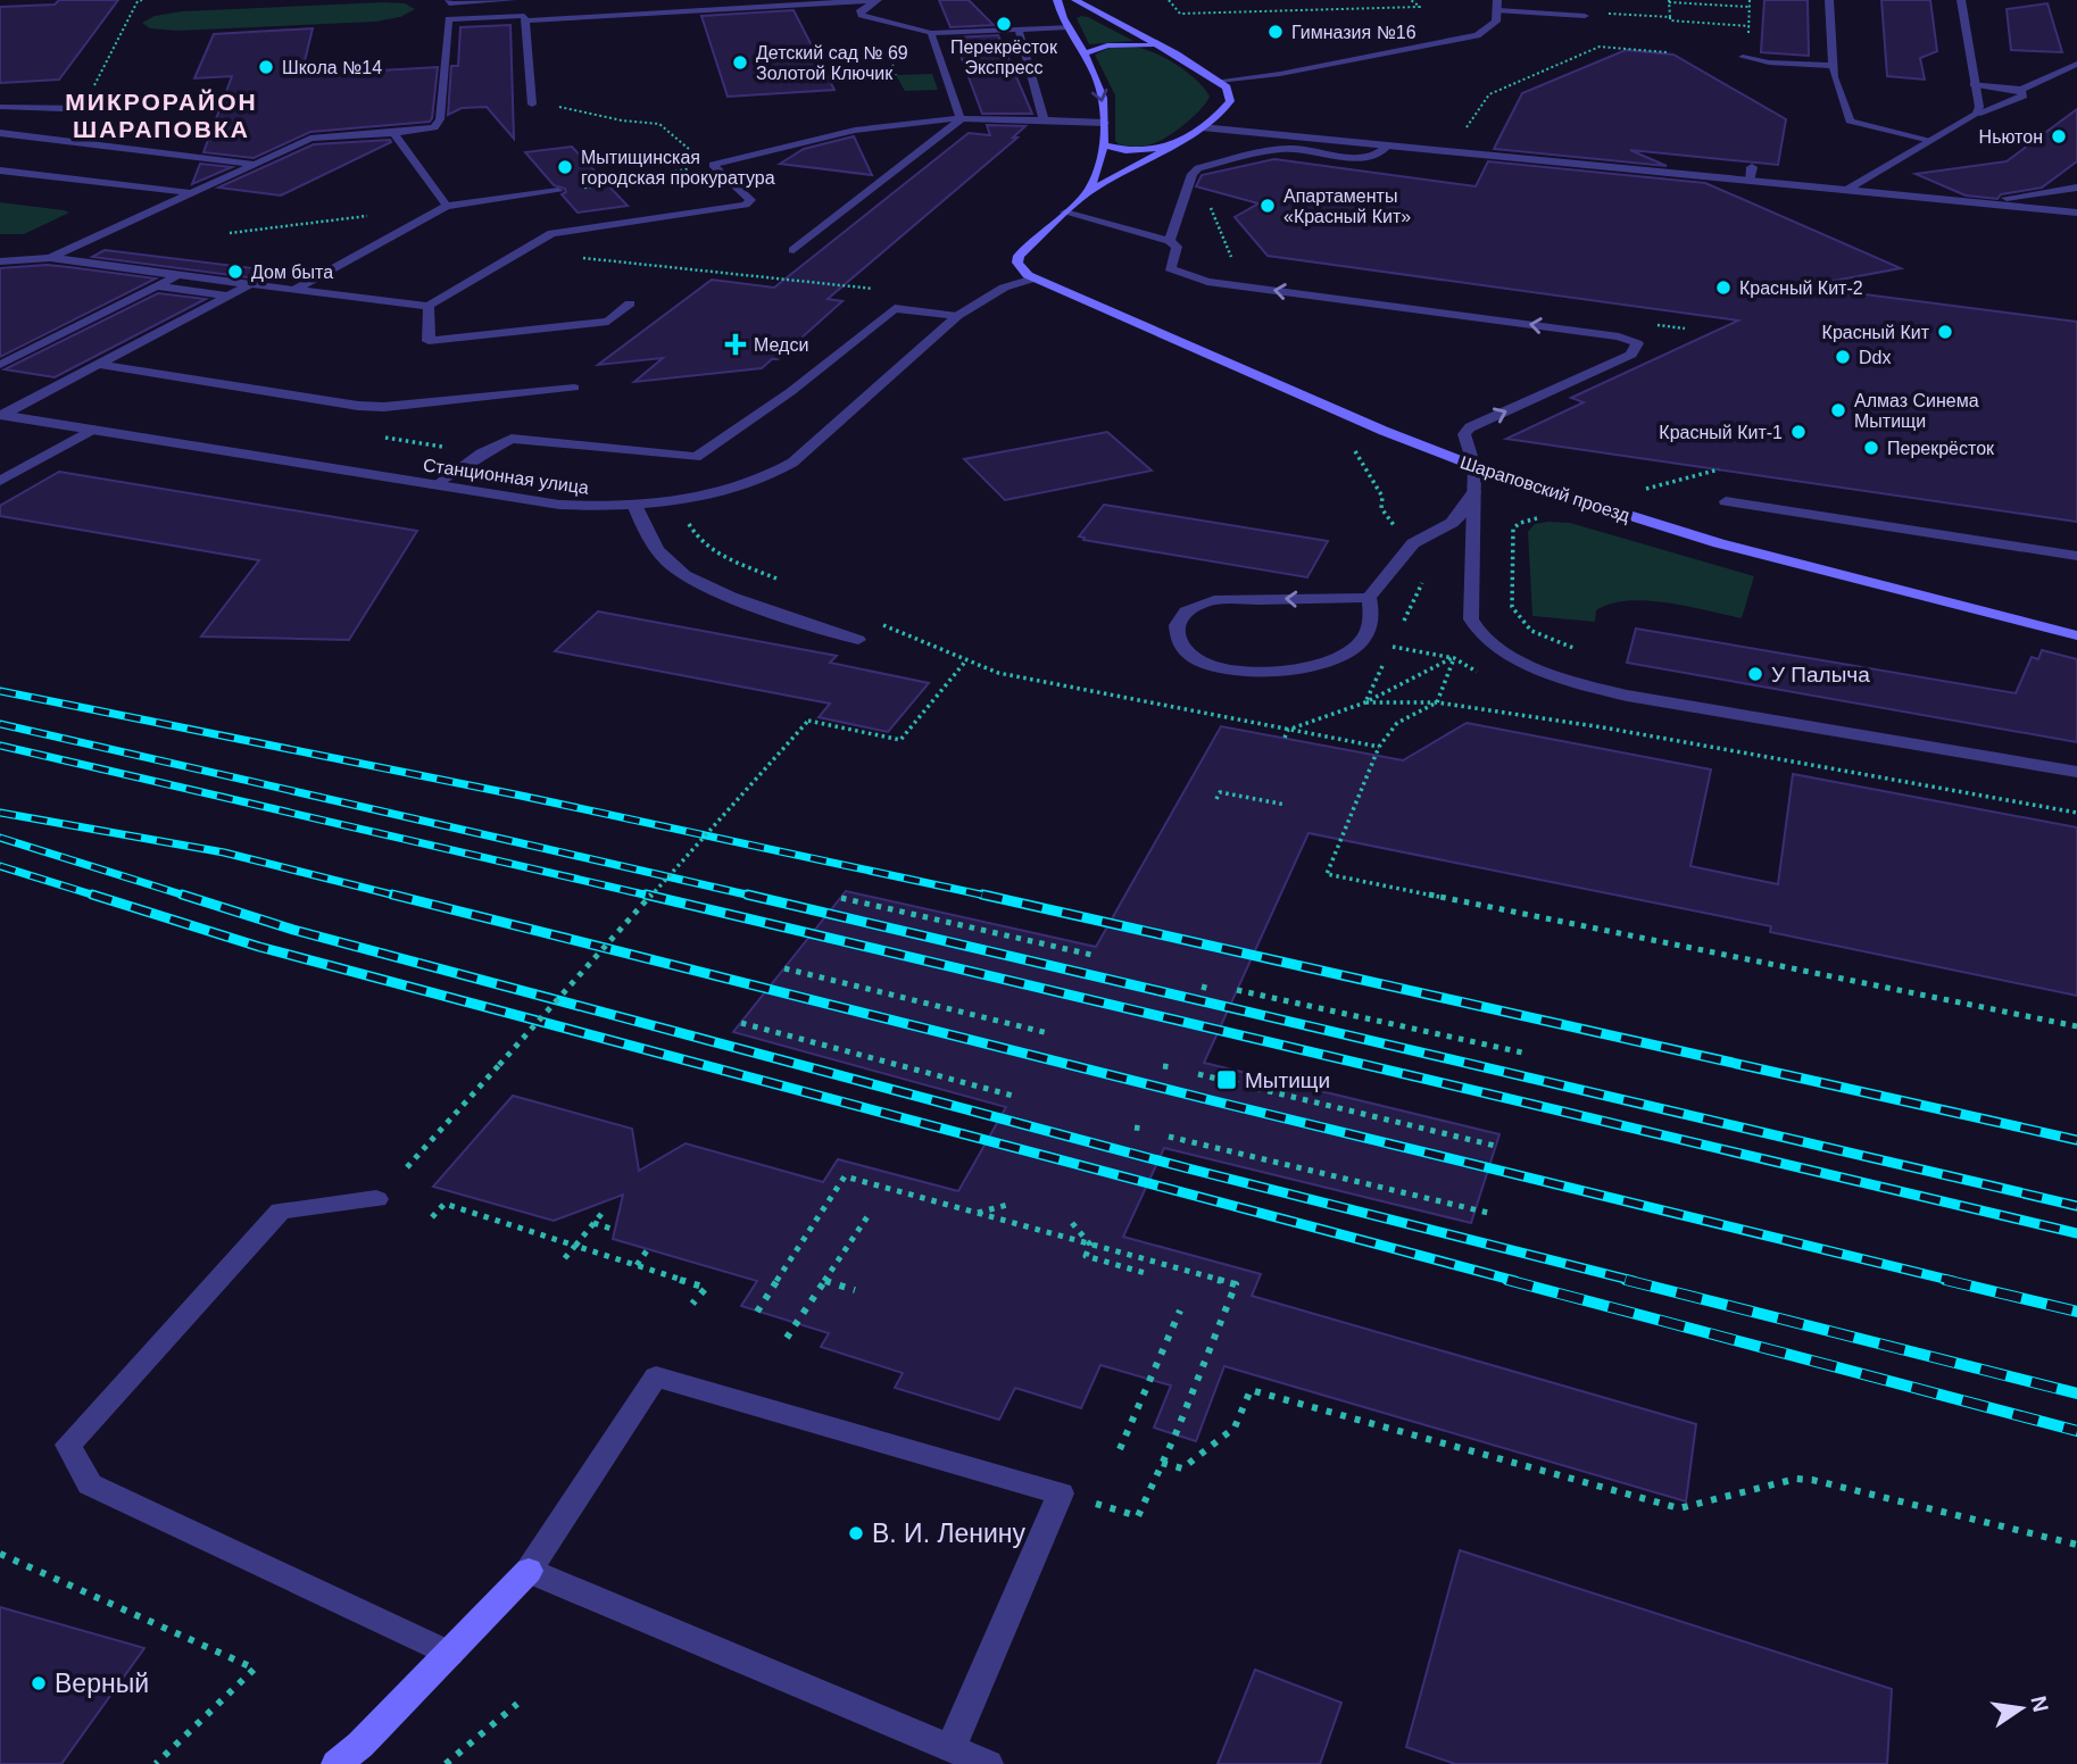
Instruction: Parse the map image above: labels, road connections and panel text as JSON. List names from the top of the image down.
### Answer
{
  "streets": {
    "main road": ["Шараповский проезд"],
    "street": ["Станционная улица"]
  },
  "crossings": [
    ["Станционная улица", "Шараповский проезд"]
  ],
  "districts": ["МИКРОРАЙОН ШАРАПОВКА"],
  "places": {
    "other": [
      "Перекрёсток Экспресс",
      "Гимназия №16",
      "Детский сад № 69 Золотой Ключик",
      "Школа №14",
      "Ньютон",
      "Мытищинская городская прокуратура",
      "Апартаменты «Красный Кит»",
      "Дом быта",
      "Красный Кит-2",
      "Красный Кит",
      "Ddx",
      "Алмаз Синема Мытищи",
      "Красный Кит-1",
      "Перекрёсток",
      "У Палыча",
      "В. И. Ленину",
      "Верный"
    ],
    "health": ["Медси"],
    "transit": ["Мытищи"]
  },
  "north": "right"
}
